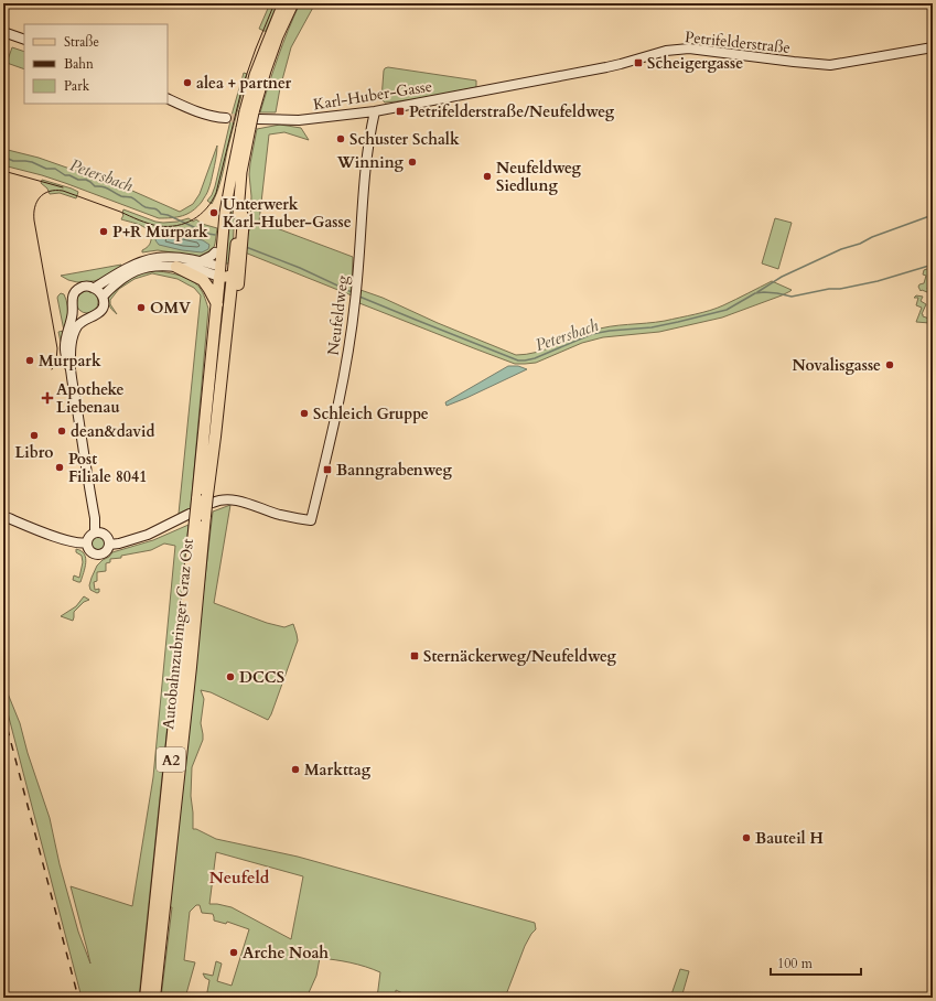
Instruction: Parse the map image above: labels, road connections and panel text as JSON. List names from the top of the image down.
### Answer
{
  "streets": {
    "highway": ["Autobahnzubringer Graz Ost", "A2"],
    "main road": ["Petrifelderstraße", "Karl-Huber-Gasse", "Neufeldweg"]
  },
  "crossings": [
    ["Petrifelderstraße", "Karl-Huber-Gasse"],
    ["Karl-Huber-Gasse", "Neufeldweg"],
    ["Neufeldweg", "Autobahnzubringer Graz Ost"]
  ],
  "districts": ["Neufeld"],
  "water": ["Petersbach"],
  "places": {
    "transit": [
      "Scheigergasse",
      "Petrifelderstraße/Neufeldweg",
      "Banngrabenweg",
      "Sternäckerweg/Neufeldweg"
    ],
    "other": [
      "alea + partner",
      "Schuster Schalk",
      "Winning",
      "Neufeldweg Siedlung",
      "Unterwerk Karl-Huber-Gasse",
      "P+R Murpark",
      "OMV",
      "Murpark",
      "Novalisgasse",
      "Schleich Gruppe",
      "dean&david",
      "Libro",
      "Post Filiale 8041",
      "DCCS",
      "Markttag",
      "Bauteil H",
      "Arche Noah"
    ],
    "health": ["Apotheke Liebenau"]
  },
  "legend": ["Straße", "Bahn", "Park"],
  "scale_bar": "100 m"
}
